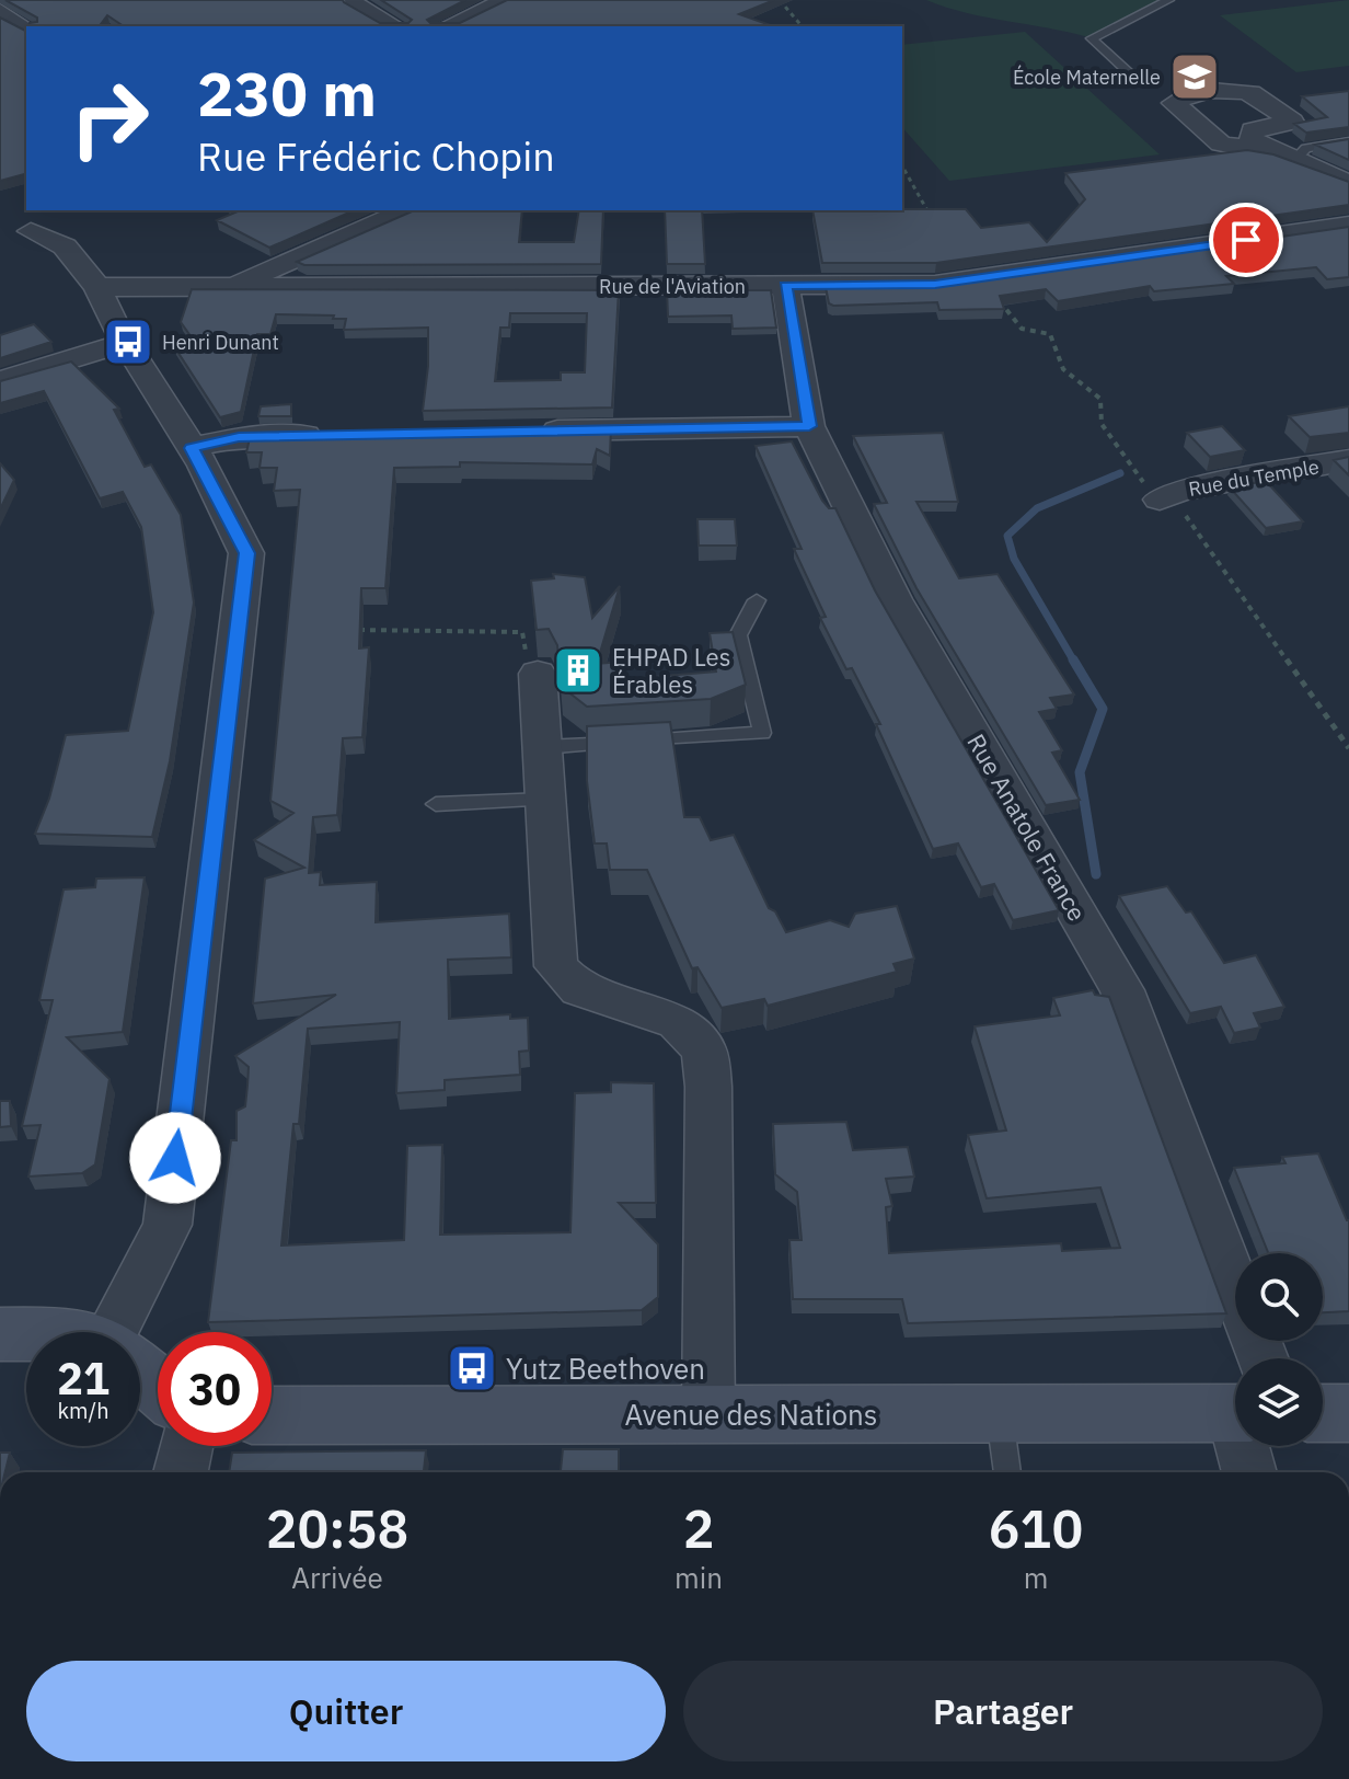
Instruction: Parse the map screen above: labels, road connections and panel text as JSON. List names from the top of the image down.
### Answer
{
  "streets": {
    "main road": ["Avenue des Nations"],
    "street": ["Rue de l'Aviation", "Rue du Temple", "Rue Anatole France"]
  },
  "crossings": [
    ["Rue de l'Aviation", "Rue Anatole France"]
  ],
  "places": {
    "school or university": ["École Maternelle"],
    "bus stop": ["Henri Dunant", "Yutz Beethoven"],
    "building": ["EHPAD Les Érables"]
  },
  "page": {
    "turn": ["230 m", "Rue Frédéric Chopin"],
    "speed": "21 km/h",
    "limit": "30",
    "eta": [
      "20:58",
      "Arrivée",
      "2",
      "min",
      "610",
      "m"
    ],
    "buttons": ["Quitter", "Partager"]
  }
}
